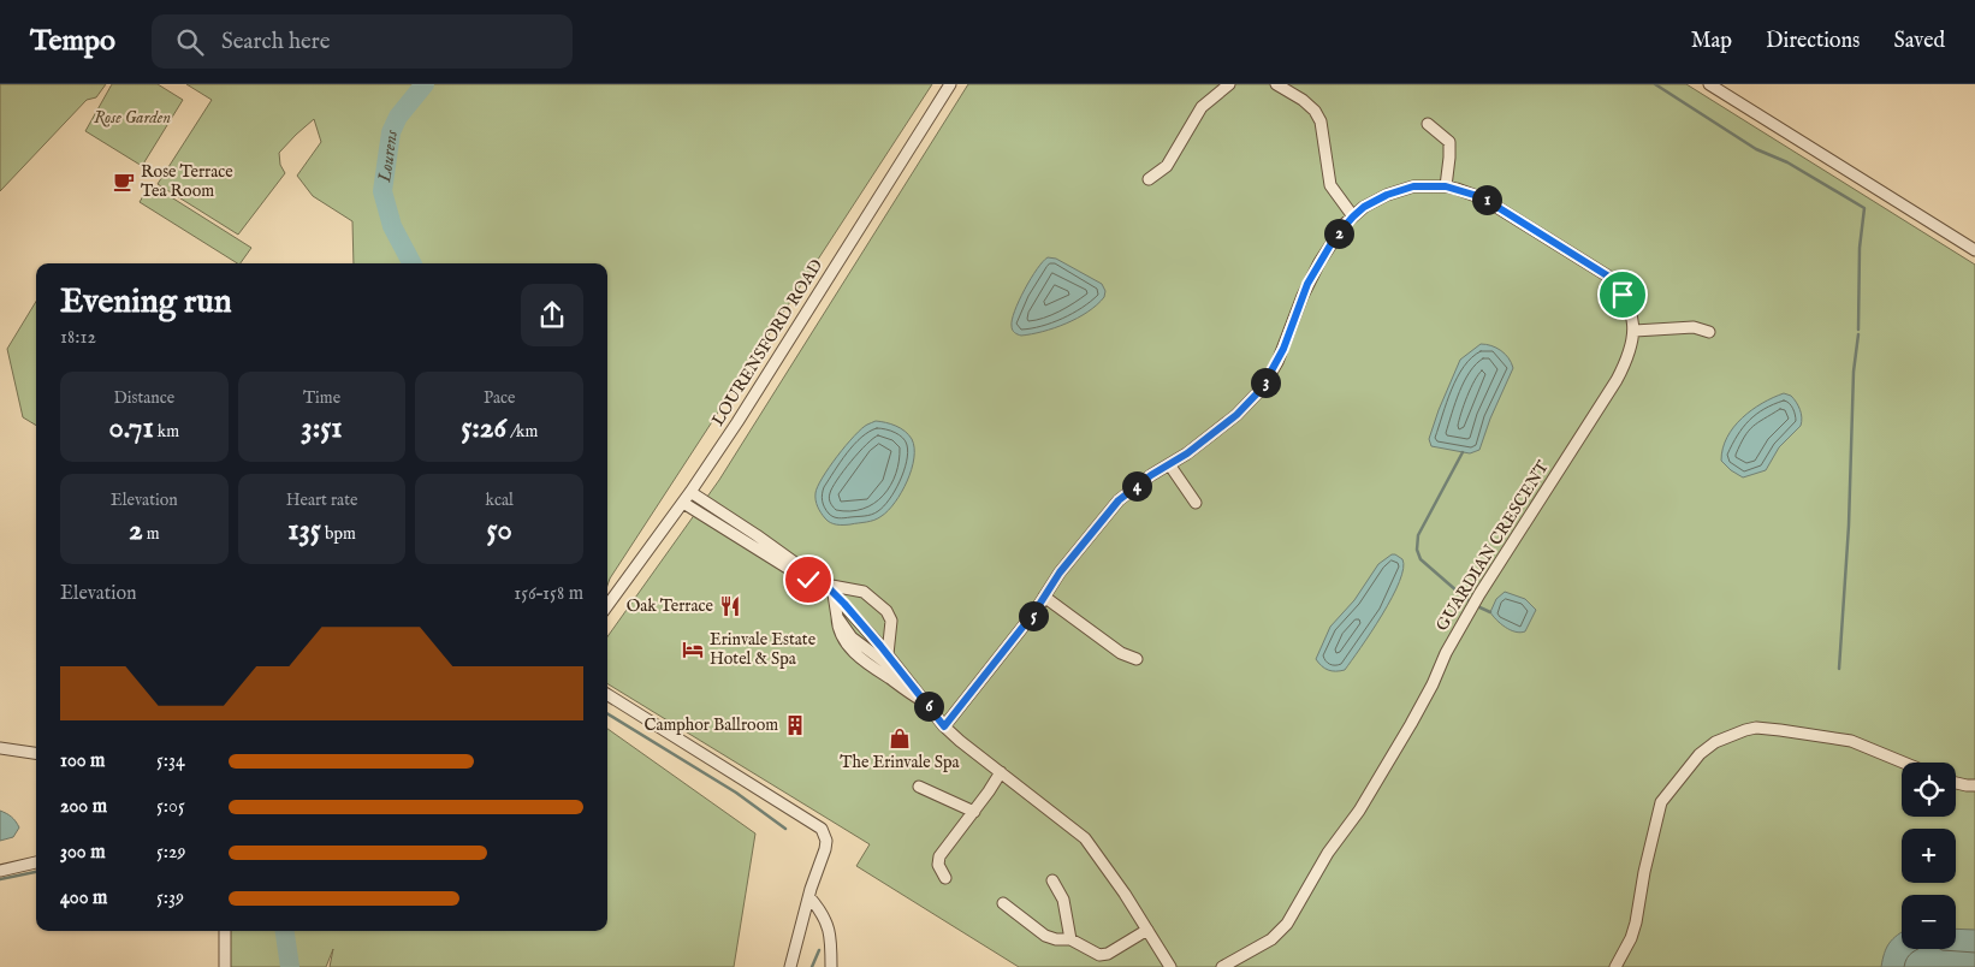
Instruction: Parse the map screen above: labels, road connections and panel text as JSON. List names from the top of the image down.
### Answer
{
  "streets": {
    "street": ["LOURENSFORD ROAD", "GUARDIAN CRESCENT"]
  },
  "water": ["Lourens"],
  "parks": ["Rose Garden"],
  "places": {
    "cafe": ["Rose Terrace Tea Room"],
    "restaurant": ["Oak Terrace"],
    "hotel": ["Erinvale Estate Hotel & Spa"],
    "building": ["Camphor Ballroom"],
    "shop": ["The Erinvale Spa"]
  },
  "page": {
    "header": "Tempo",
    "search": "Search here",
    "nav": ["Map", "Directions", "Saved"],
    "pins": [
      "1",
      "2",
      "3",
      "4",
      "5",
      "6"
    ],
    "heading": ["Evening run", "18:12"],
    "stats": [
      ["Distance", "0.71 km"],
      ["Time", "3:51"],
      ["Pace", "5:26 /km"],
      ["Elevation", "2 m"],
      ["Heart rate", "135 bpm"],
      ["kcal", "50"]
    ],
    "chart": ["Elevation", "156–158 m"],
    "list": [
      {
        "name": "100 m",
        "note": "5:34"
      },
      {
        "name": "200 m",
        "note": "5:05"
      },
      {
        "name": "300 m",
        "note": "5:29"
      },
      {
        "name": "400 m",
        "note": "5:39"
      }
    ],
    "map_buttons": ["+", "−"]
  }
}
